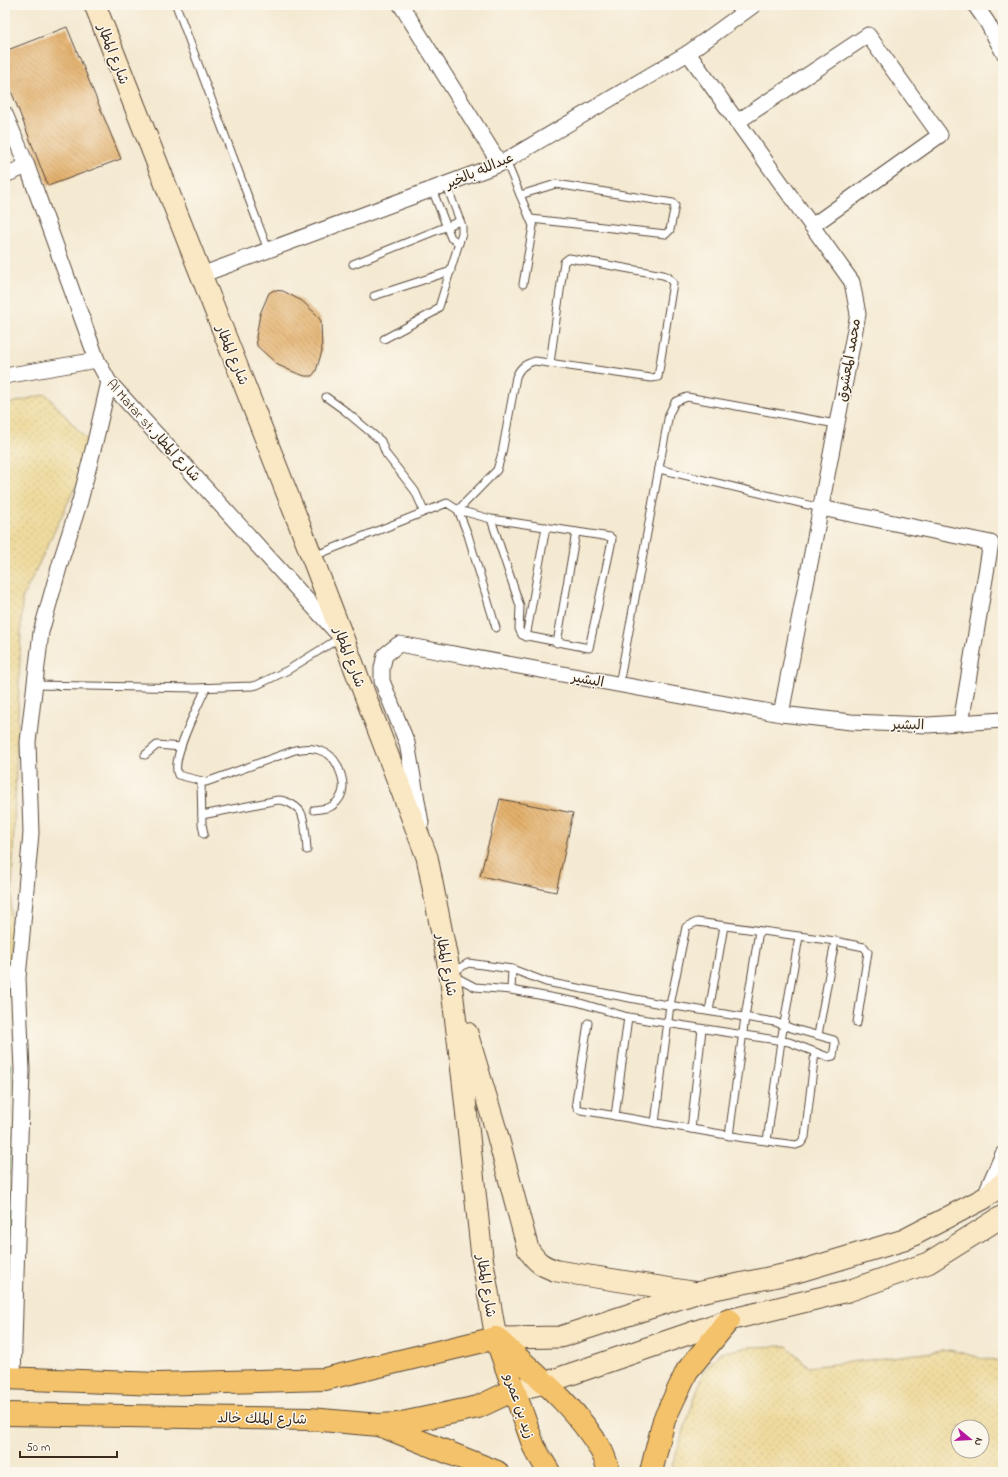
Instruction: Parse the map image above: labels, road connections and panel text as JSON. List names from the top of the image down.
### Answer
{
  "streets": {
    "main road": ["شارع المطار", "زيد بن عمرو", "شارع الملك خالد"],
    "street": [
      "عبدالله بالخير",
      "محمد المعشوق",
      "Al Matar st. شارع المطار",
      "البشير"
    ]
  },
  "crossings": [
    ["شارع المطار", "عبدالله بالخير"],
    ["شارع المطار", "Al Matar st. شارع المطار"],
    ["شارع المطار", "البشير"],
    ["شارع المطار", "زيد بن عمرو"],
    ["عبدالله بالخير", "محمد المعشوق"],
    ["محمد المعشوق", "البشير"],
    ["زيد بن عمرو", "شارع الملك خالد"]
  ],
  "scale_bar": "50 m",
  "north": "right"
}
